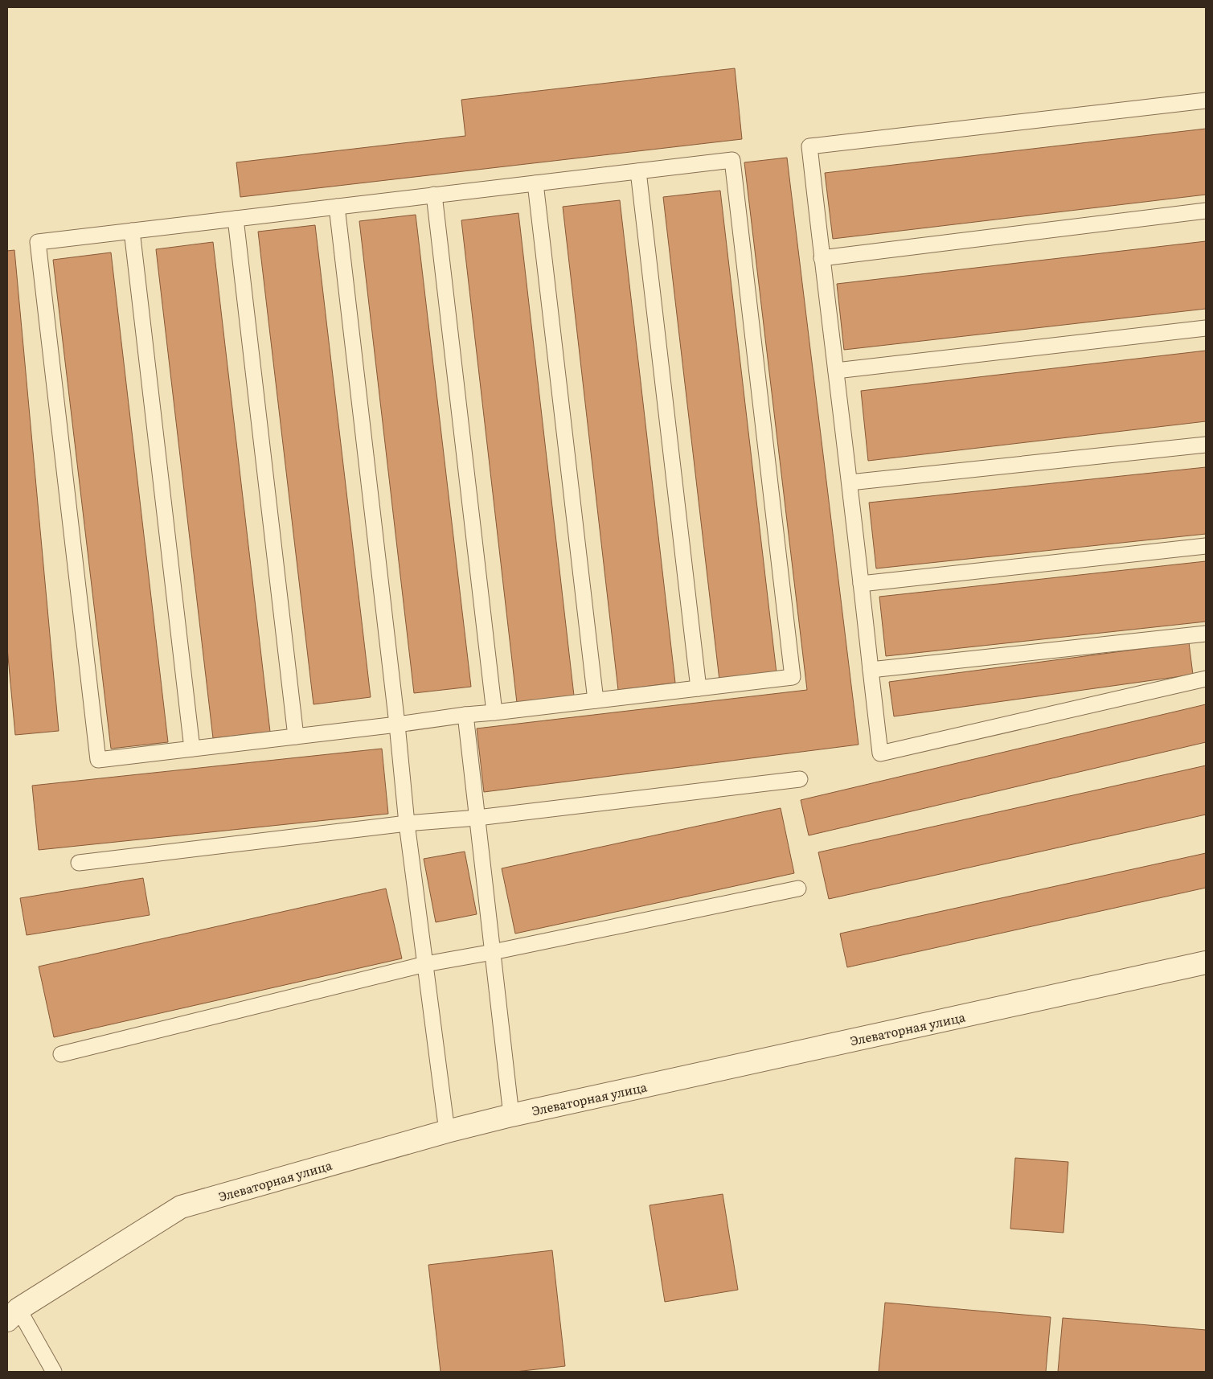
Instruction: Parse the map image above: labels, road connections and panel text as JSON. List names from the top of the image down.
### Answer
{
  "streets": {
    "street": ["Элеваторная улица"]
  }
}
